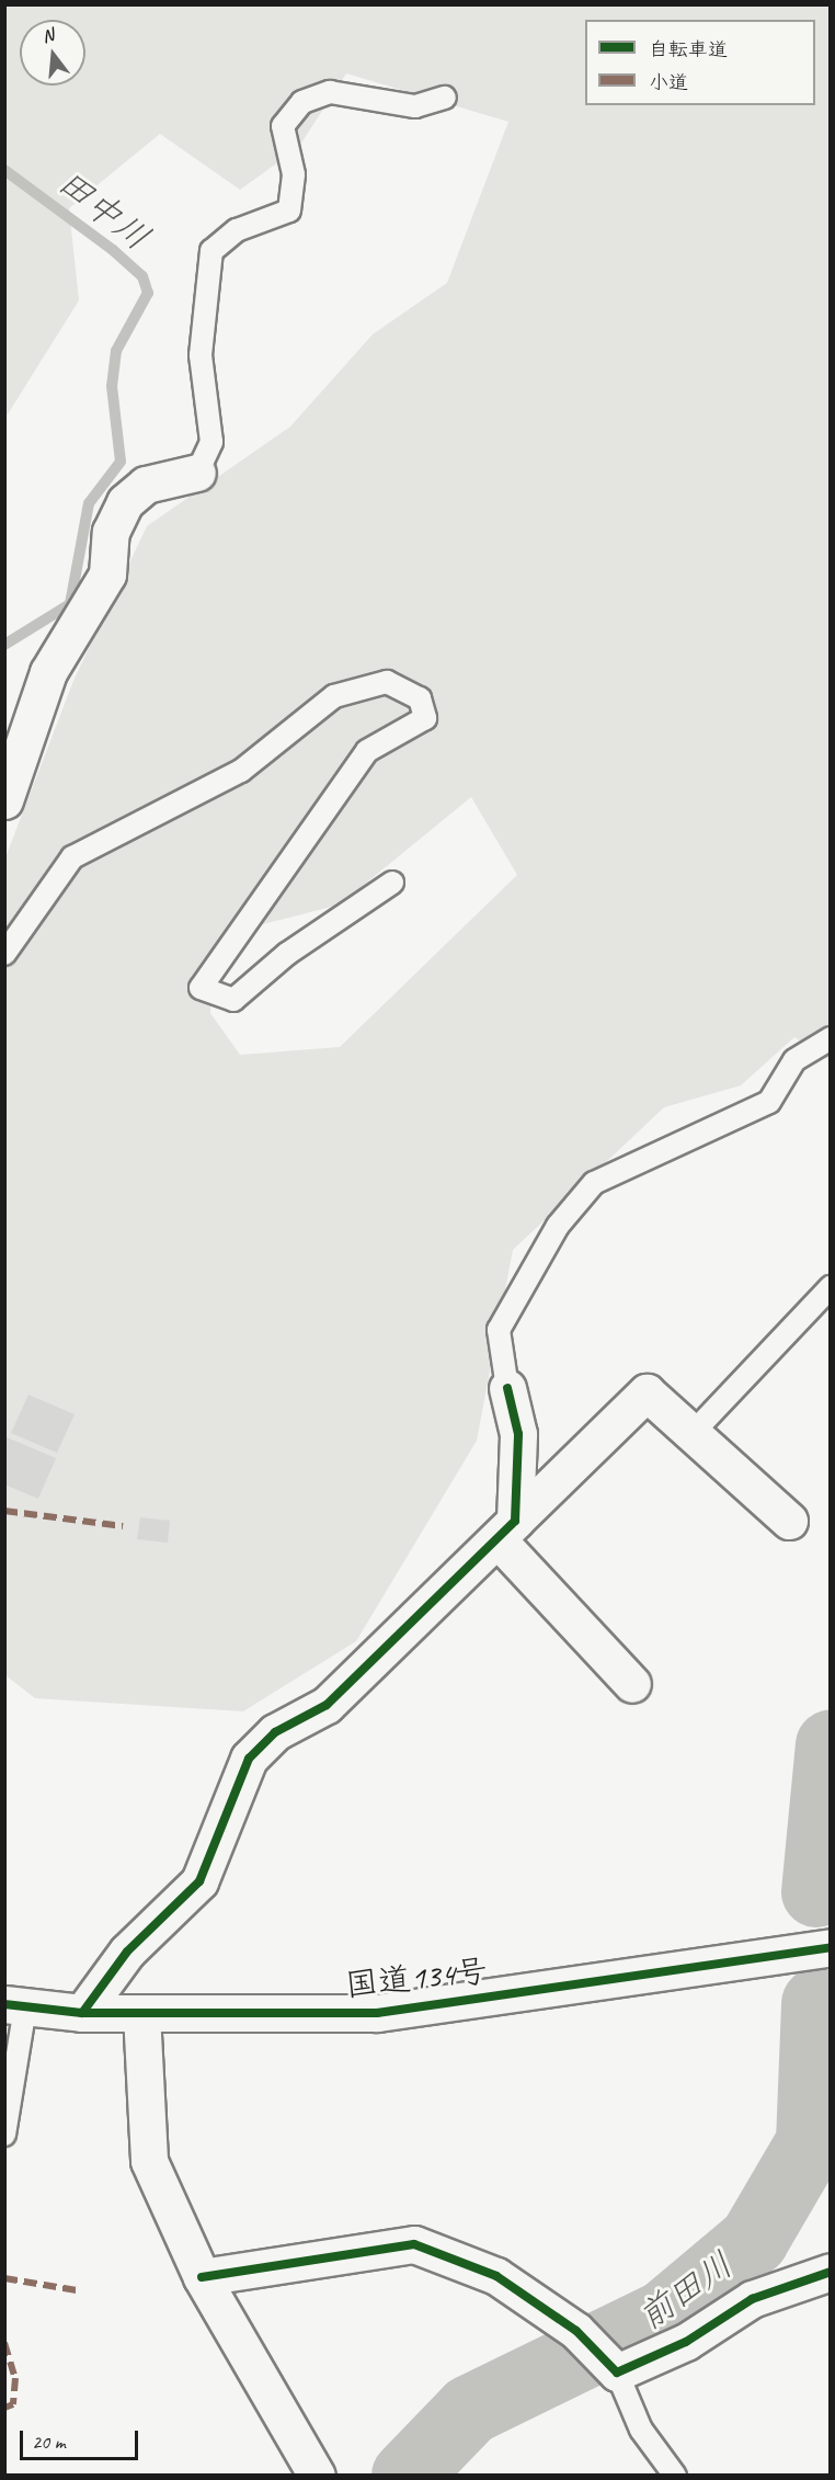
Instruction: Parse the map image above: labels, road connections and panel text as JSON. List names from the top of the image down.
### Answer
{
  "streets": {
    "main road": ["国道134号"]
  },
  "water": ["田中川", "前田川"],
  "legend": ["自転車道", "小道"],
  "scale_bar": "20 m",
  "north": "top"
}
